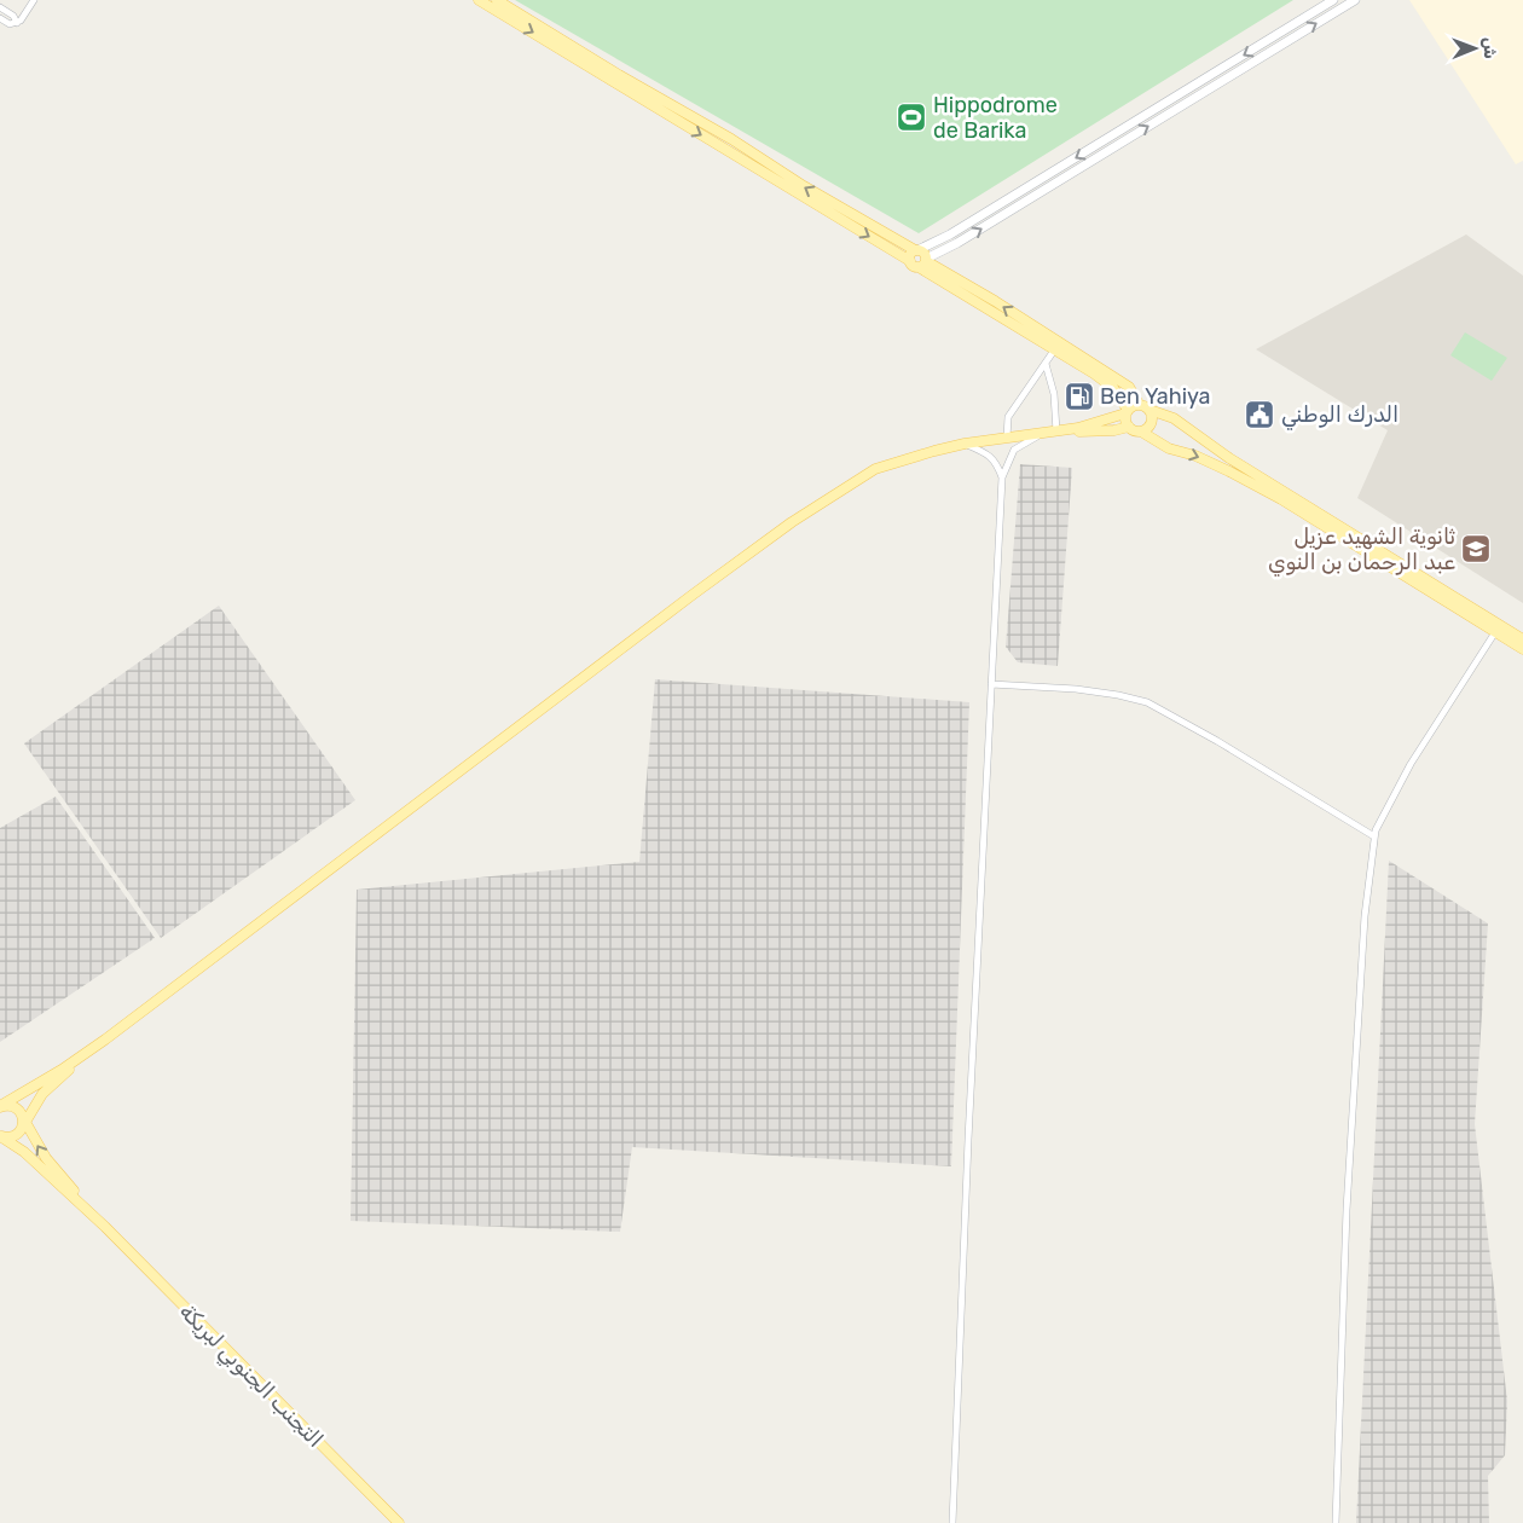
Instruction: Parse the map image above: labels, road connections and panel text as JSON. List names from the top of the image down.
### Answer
{
  "streets": {
    "main road": ["التجنب الجنوبي لبريكة"]
  },
  "places": {
    "sports": ["Hippodrome de Barika"],
    "fuel station": ["Ben Yahiya"],
    "public building": ["الدرك الوطني"],
    "school or university": ["ثانوية الشهيد عزيل عبد الرحمان بن النوي"]
  },
  "north": "right"
}
